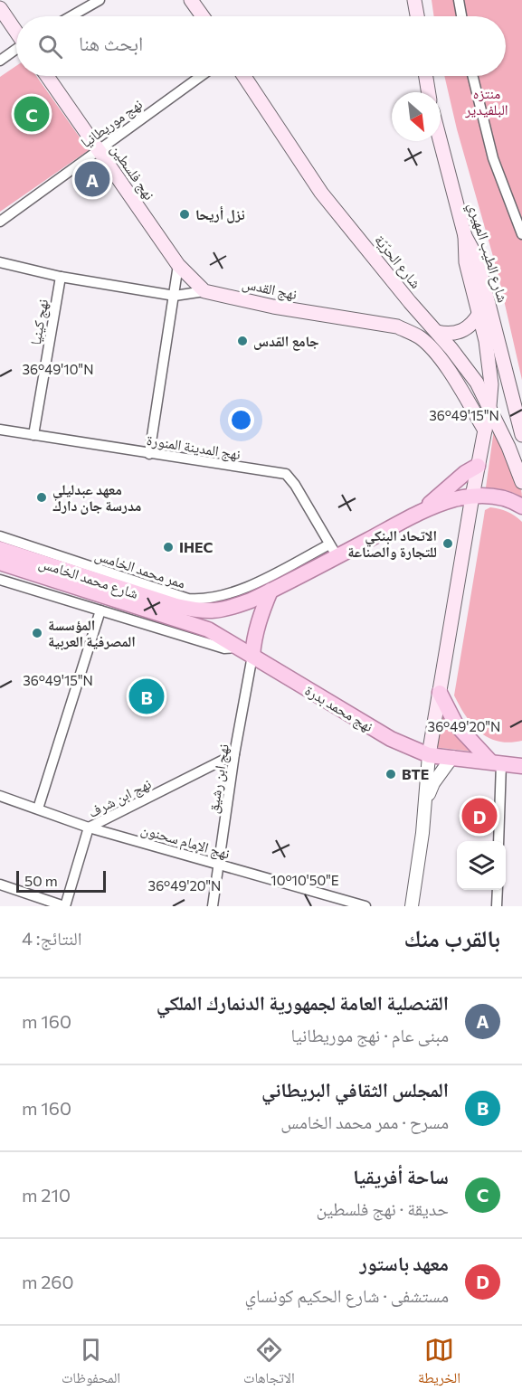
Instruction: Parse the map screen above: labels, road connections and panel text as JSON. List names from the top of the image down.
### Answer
{
  "streets": {
    "main road": [
      "نهج فلسطين",
      "شارع الطيب المهيري",
      "شارع الحرّيّة",
      "نهج القدس",
      "شارع محمد الخامس",
      "نهج محمد بدرة"
    ],
    "street": [
      "نهج موريطانيا",
      "نهج كينيا",
      "نهج المدينة المنورة",
      "ممر محمد الخامس",
      "نهج ابن رشيق",
      "نهج ابن شرف",
      "نهج الإمام سحنون"
    ]
  },
  "crossings": [
    ["نهج موريطانيا", "نهج فلسطين"],
    ["نهج فلسطين", "نهج القدس"],
    ["نهج القدس", "نهج كينيا"],
    ["نهج كينيا", "نهج المدينة المنورة"],
    ["نهج المدينة المنورة", "ممر محمد الخامس"],
    ["نهج المدينة المنورة", "شارع محمد الخامس"],
    ["ممر محمد الخامس", "شارع محمد الخامس"],
    ["شارع محمد الخامس", "نهج محمد بدرة"],
    ["شارع محمد الخامس", "نهج ابن رشيق"],
    ["نهج محمد بدرة", "نهج ابن رشيق"],
    ["نهج ابن رشيق", "نهج ابن شرف"],
    ["نهج ابن رشيق", "نهج الإمام سحنون"],
    ["نهج ابن شرف", "نهج الإمام سحنون"]
  ],
  "parks": ["منتزه البلفيدير"],
  "places": [
    "نزل أريحا",
    "جامع القدس",
    "معهد عبدليلي مدرسة جان دارك",
    "الاتحاد البنكي للتجارة والصناعة",
    "IHEC",
    "المؤسسة المصرفية العربية",
    "BTE"
  ],
  "scale_bar": "50 m",
  "north": "bottom right",
  "page": {
    "search": "ابحث هنا",
    "pins": [
      "C",
      "A",
      "B",
      "D"
    ],
    "scale": "50 m",
    "heading": ["بالقرب منك", "النتائج: 4"],
    "list": [
      {
        "mark": "A",
        "name": "القنصلية العامة لجمهورية الدنمارك الملكي",
        "note": "مبنى عام · نهج موريطانيا",
        "value": "160 m"
      },
      {
        "mark": "B",
        "name": "المجلس الثقافي البريطاني",
        "note": "مسرح · ممر محمد الخامس",
        "value": "160 m"
      },
      {
        "mark": "C",
        "name": "ساحة أفريقيا",
        "note": "حديقة · نهج فلسطين",
        "value": "210 m"
      },
      {
        "mark": "D",
        "name": "معهد باستور",
        "note": "مستشفى · شارع الحكيم كونساي",
        "value": "260 m"
      }
    ],
    "nav": ["الخريطة", "الاتجاهات", "المحفوظات"]
  },
  "coordinates": [
    "36°49'10\"N",
    "36°49'15\"N",
    "36°49'20\"N",
    "10°10'50\"E"
  ]
}
